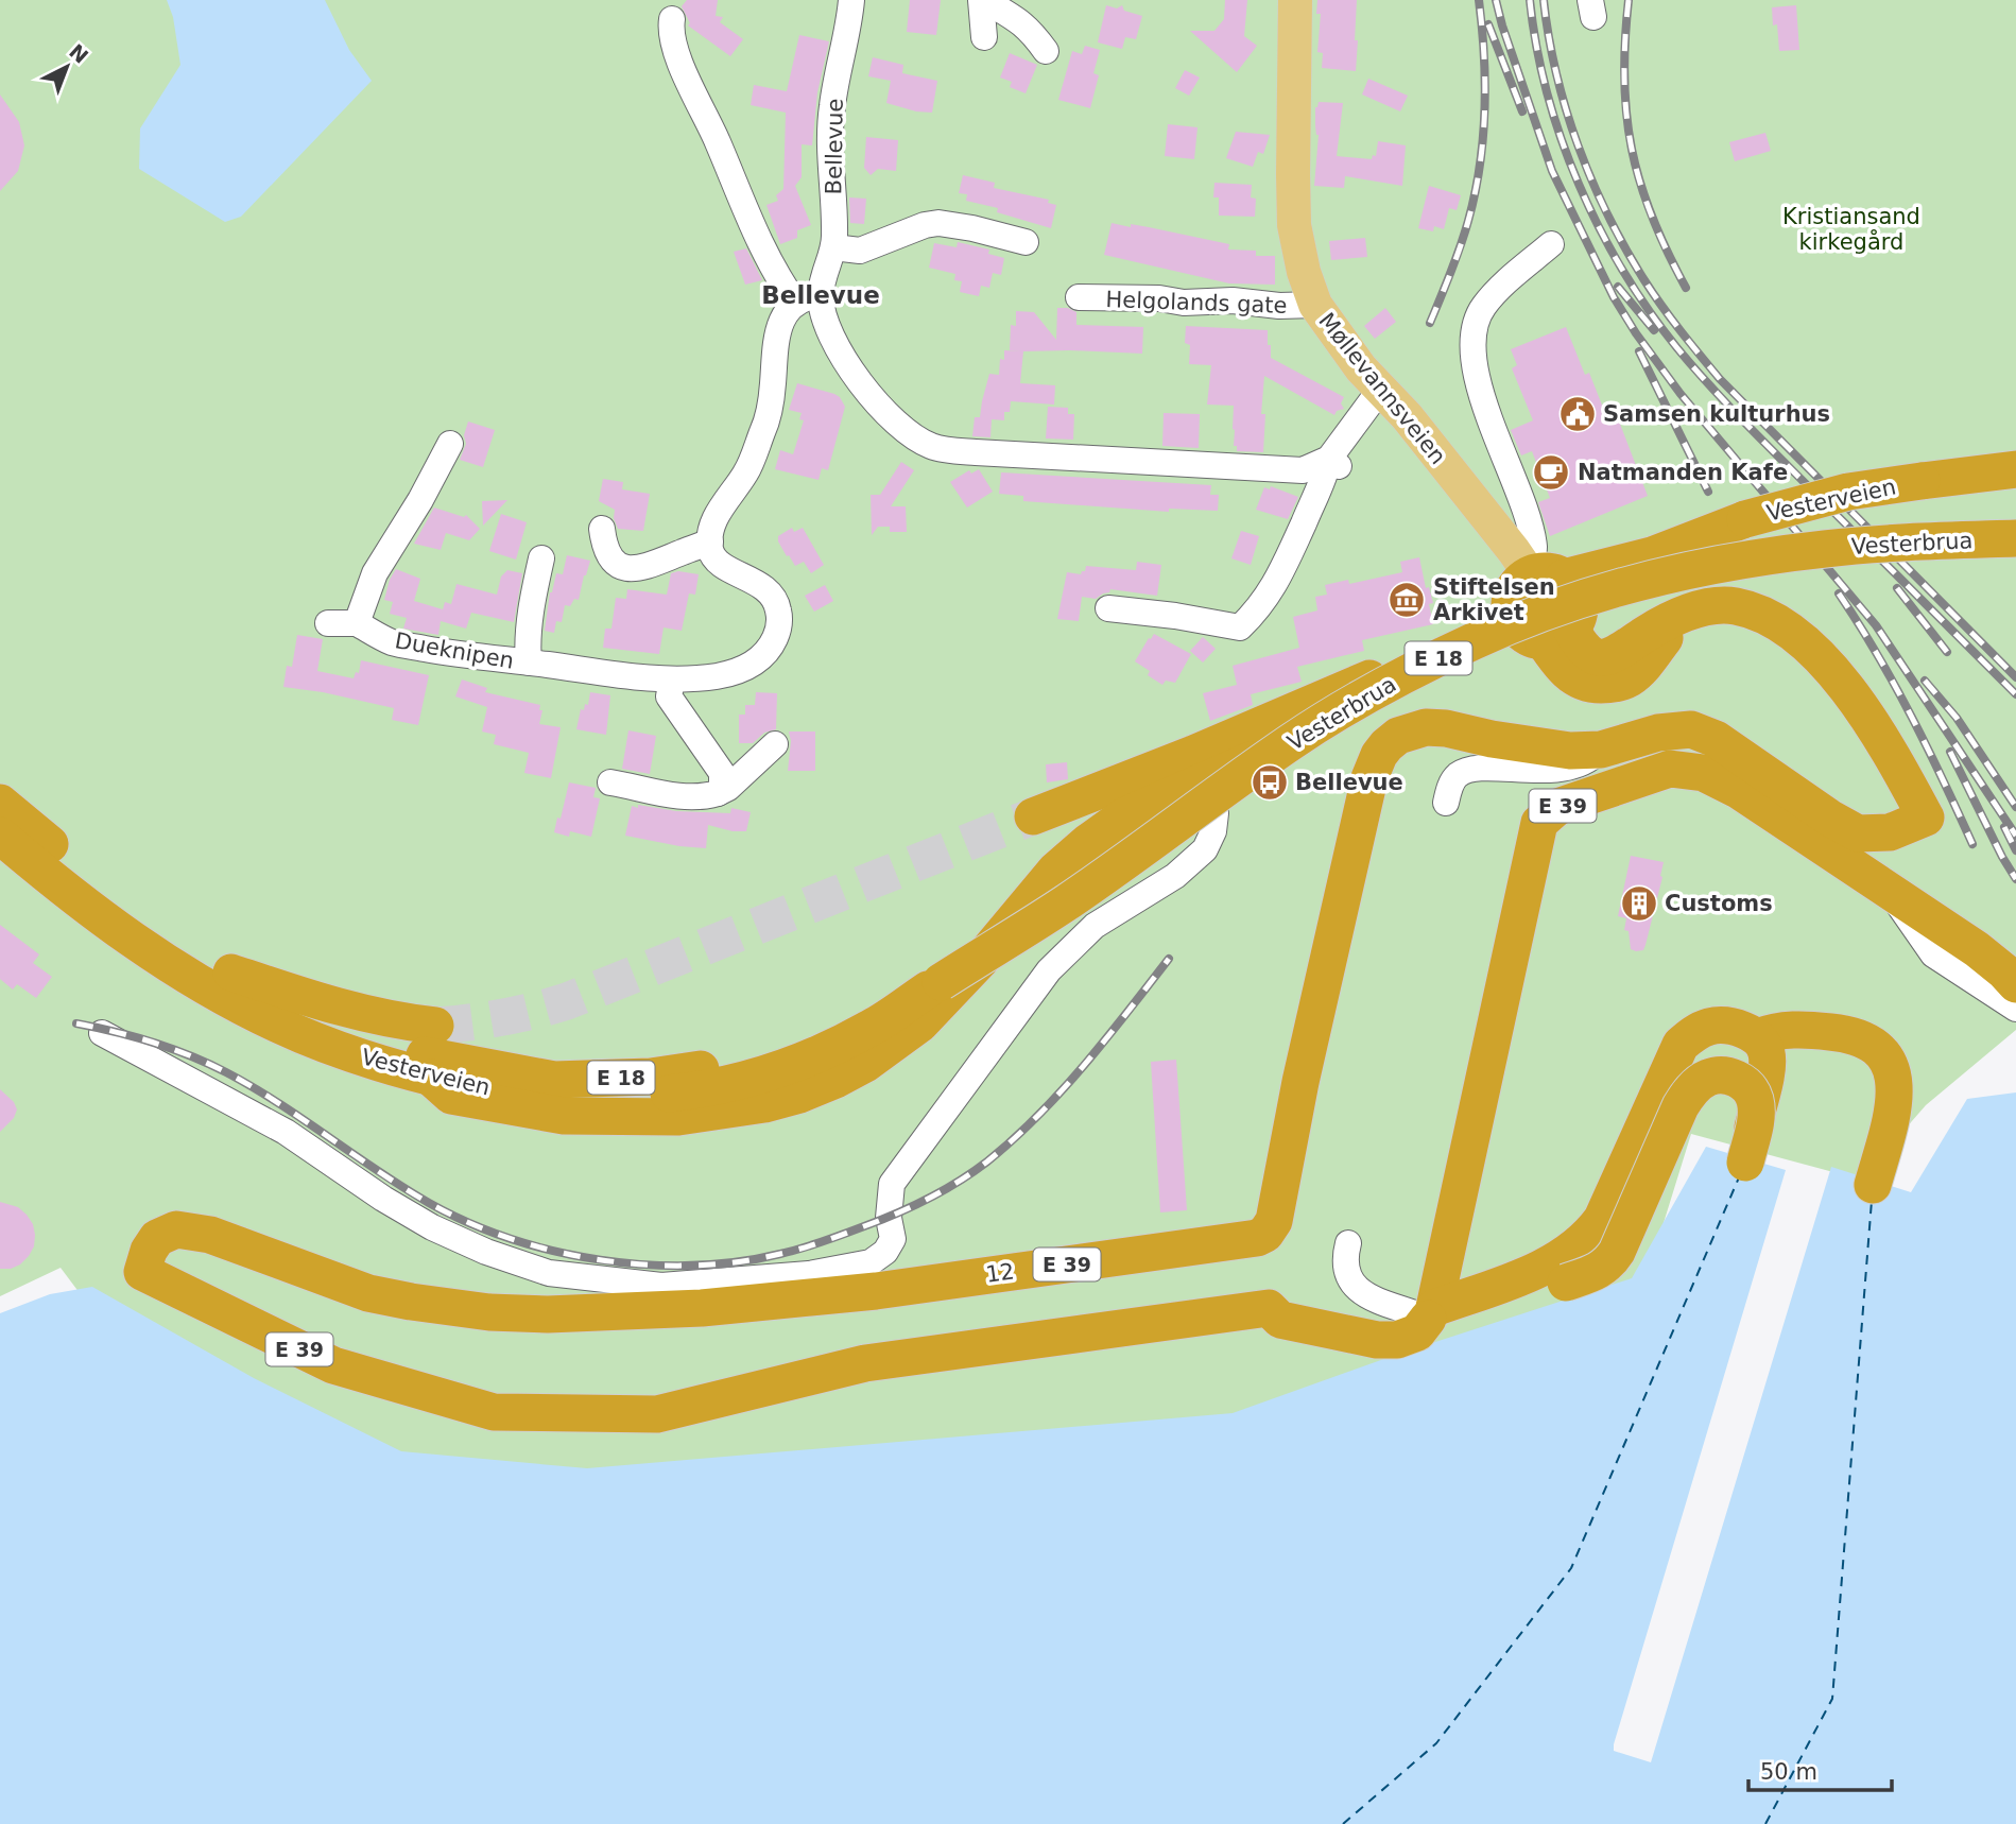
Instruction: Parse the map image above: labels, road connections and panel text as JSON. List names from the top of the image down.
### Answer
{
  "streets": {
    "highway": [
      "Vesterveien",
      "Vesterbrua",
      "E 18",
      "E 39",
      "12"
    ],
    "main road": ["Møllevannsveien"],
    "street": ["Bellevue", "Helgolands gate", "Dueknipen"]
  },
  "crossings": [
    ["Helgolands gate", "Møllevannsveien"],
    ["Møllevannsveien", "Vesterveien"],
    ["Møllevannsveien", "E 39"],
    ["Vesterveien", "Vesterbrua"],
    ["Vesterveien", "E 39"],
    ["E 39", "12"]
  ],
  "districts": ["Bellevue"],
  "parks": ["Kristiansand kirkegård"],
  "places": {
    "public building": ["Samsen kulturhus"],
    "cafe": ["Natmanden Kafe"],
    "museum": ["Stiftelsen Arkivet"],
    "bus stop": ["Bellevue"],
    "building": ["Customs"]
  },
  "scale_bar": "50 m",
  "north": "top right"
}
